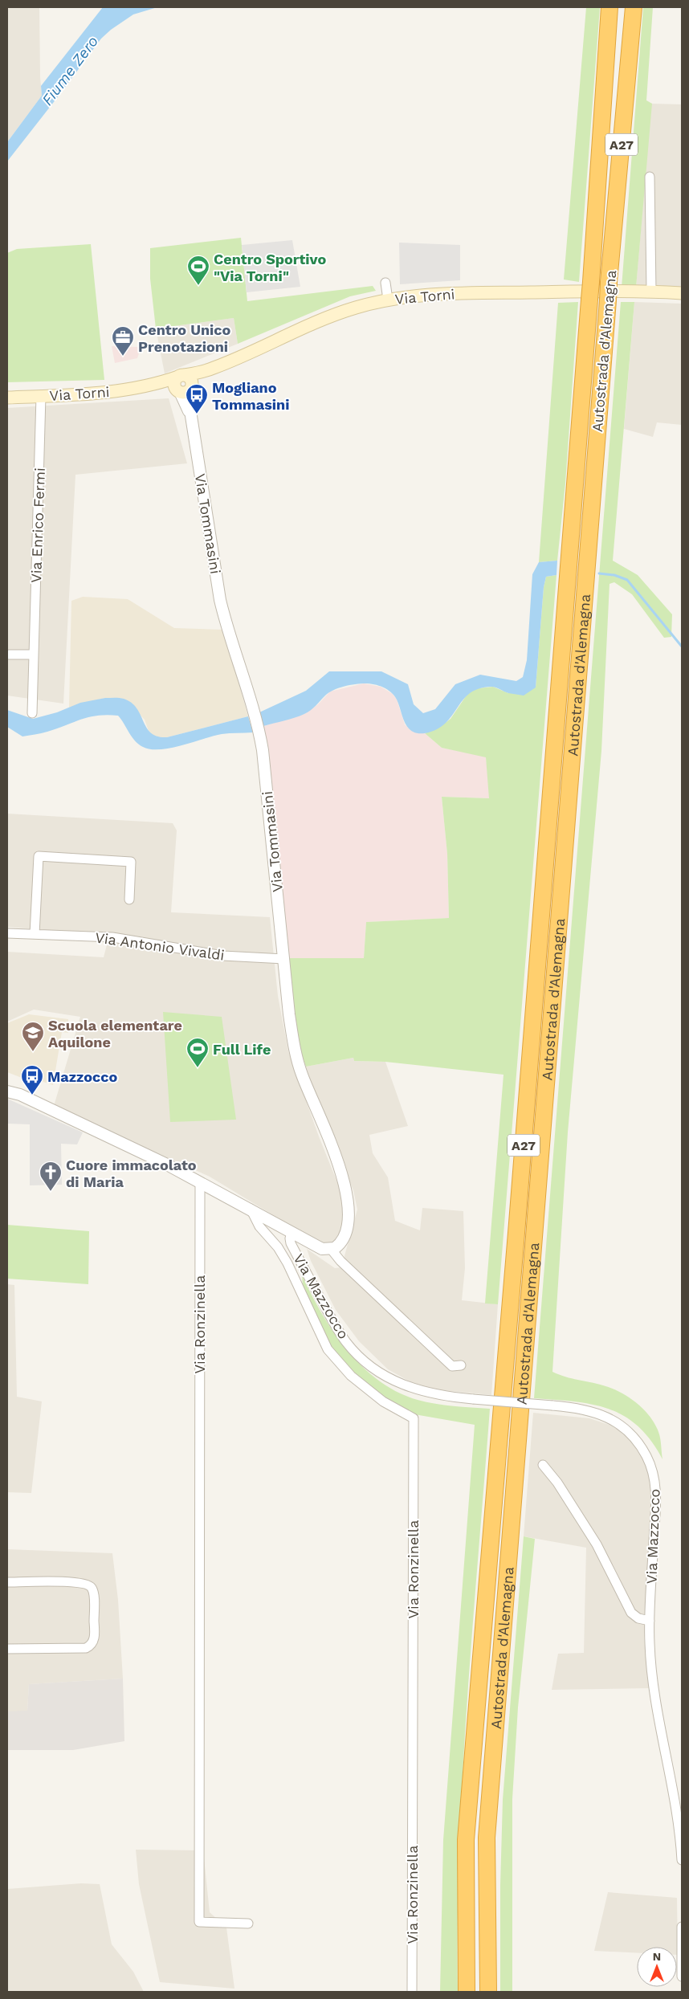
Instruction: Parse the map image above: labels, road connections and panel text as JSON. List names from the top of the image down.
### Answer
{
  "streets": {
    "highway": ["A27", "Autostrada d'Alemagna"],
    "main road": ["Via Torni"],
    "street": [
      "Via Tommasini",
      "Via Enrico Fermi",
      "Via Antonio Vivaldi",
      "Via Mazzocco",
      "Via Ronzinella"
    ]
  },
  "crossings": [
    ["Via Torni", "Via Tommasini"],
    ["Via Torni", "Via Enrico Fermi"],
    ["Via Tommasini", "Via Antonio Vivaldi"]
  ],
  "water": ["Fiume Zero"],
  "places": {
    "sports": ["Centro Sportivo \"Via Torni\"", "Full Life"],
    "office": ["Centro Unico Prenotazioni"],
    "bus stop": ["Mogliano Tommasini", "Mazzocco"],
    "school or university": ["Scuola elementare Aquilone"],
    "church": ["Cuore immacolato di Maria"]
  },
  "north": "top"
}
